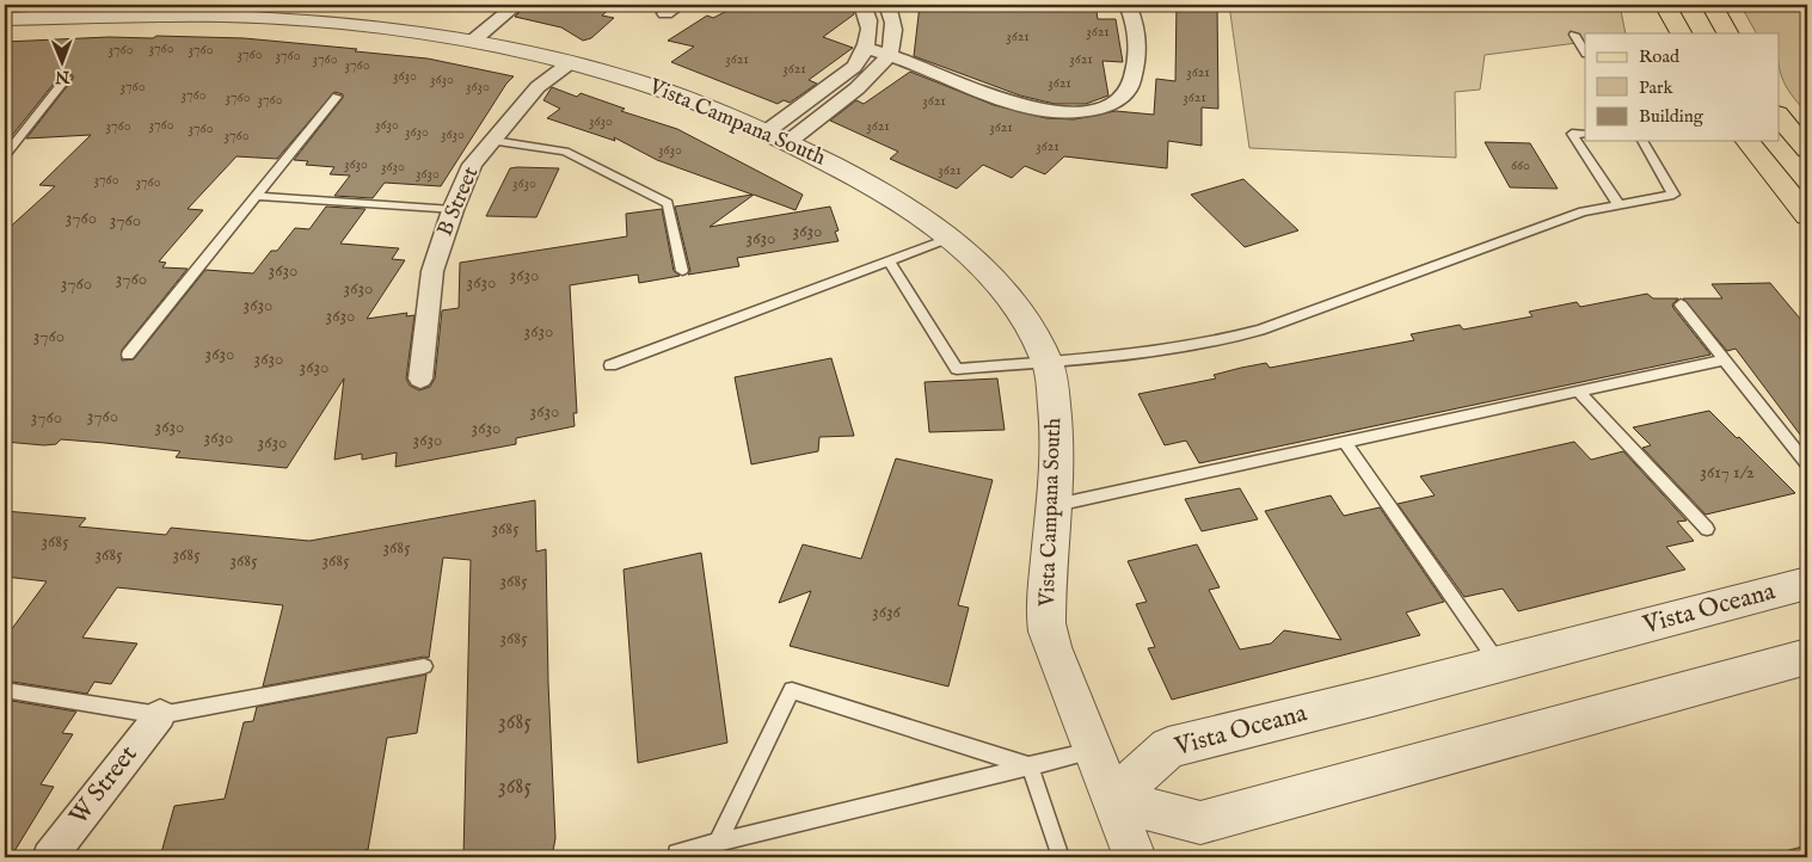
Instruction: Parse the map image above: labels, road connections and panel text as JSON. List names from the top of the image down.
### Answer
{
  "streets": {
    "street": [
      "Vista Campana South",
      "B Street",
      "Vista Oceana",
      "W Street"
    ]
  },
  "crossings": [
    ["Vista Campana South", "B Street"],
    ["Vista Campana South", "Vista Oceana"]
  ],
  "house_numbers": [
    "3621",
    "3621",
    "3760",
    "3760",
    "3760",
    "3760",
    "3760",
    "3760",
    "3621",
    "3621",
    "3760",
    "3621",
    "3621",
    "3630",
    "3630",
    "3621",
    "3760",
    "3630",
    "3760",
    "3760",
    "3621",
    "3760",
    "3621",
    "3630",
    "3760",
    "3630",
    "3760",
    "3621",
    "3621",
    "3760",
    "3630",
    "3630",
    "3760",
    "3621",
    "3630",
    "3630",
    "660",
    "3630",
    "3621",
    "3630",
    "3760",
    "3760",
    "3630",
    "3760",
    "3760",
    "3630",
    "3630",
    "3630",
    "3630",
    "3760",
    "3630",
    "3760",
    "3630",
    "3630",
    "3630",
    "3630",
    "3760",
    "3630",
    "3630",
    "3630",
    "3630",
    "3760",
    "3760",
    "3630",
    "3630",
    "3630",
    "3630",
    "3630",
    "3617 1/2",
    "3685",
    "3685",
    "3685",
    "3685",
    "3685",
    "3685",
    "3685",
    "3685",
    "3636",
    "3685",
    "3685",
    "3685"
  ],
  "legend": ["Road", "Park", "Building"],
  "north": "bottom"
}
